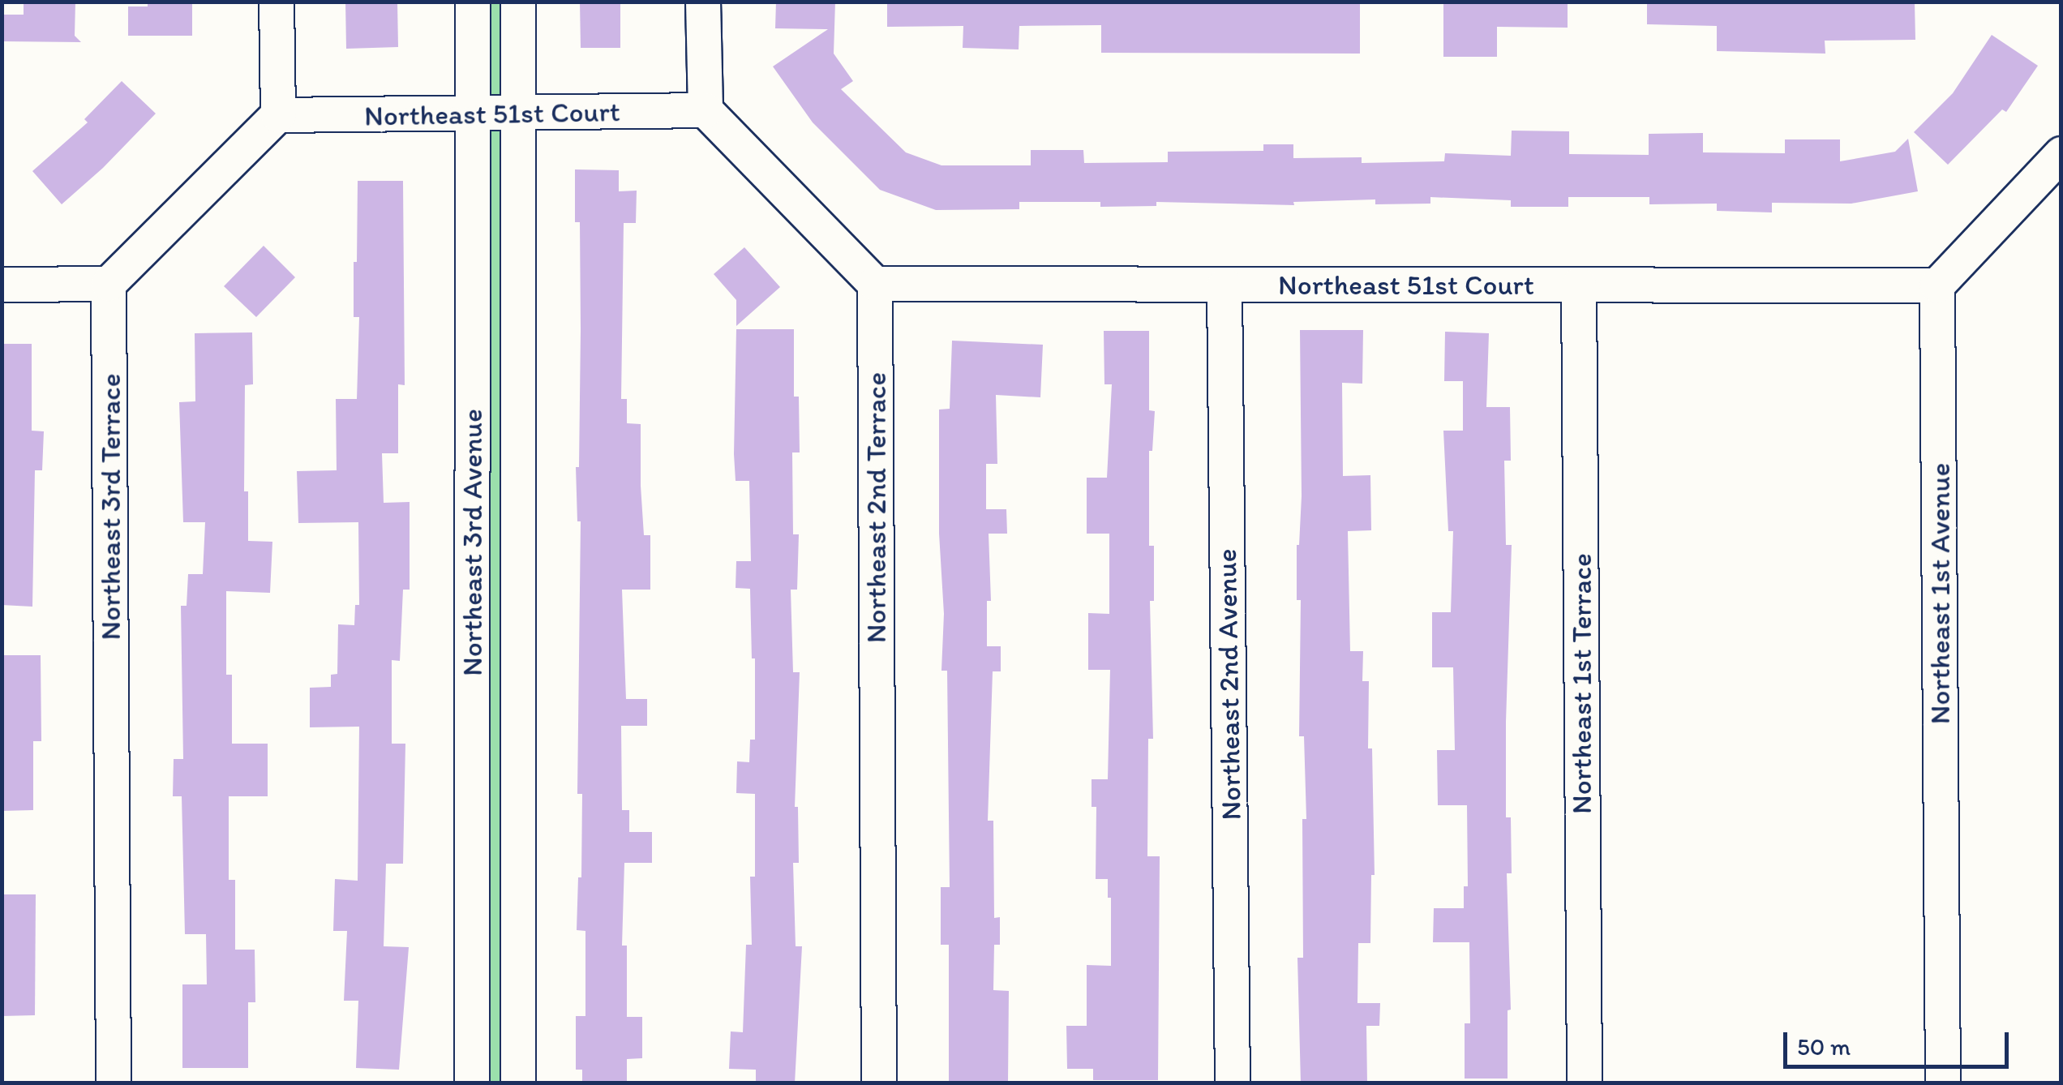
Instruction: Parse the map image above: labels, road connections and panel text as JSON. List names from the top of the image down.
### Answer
{
  "streets": {
    "street": [
      "Northeast 51st Court",
      "Northeast 3rd Terrace",
      "Northeast 2nd Terrace",
      "Northeast 3rd Avenue",
      "Northeast 1st Avenue",
      "Northeast 1st Terrace",
      "Northeast 2nd Avenue"
    ]
  },
  "crossings": [
    ["Northeast 51st Court", "Northeast 2nd Terrace"],
    ["Northeast 51st Court", "Northeast 3rd Avenue"],
    ["Northeast 51st Court", "Northeast 1st Avenue"],
    ["Northeast 51st Court", "Northeast 1st Terrace"],
    ["Northeast 51st Court", "Northeast 2nd Avenue"]
  ],
  "scale_bar": "50 m"
}
